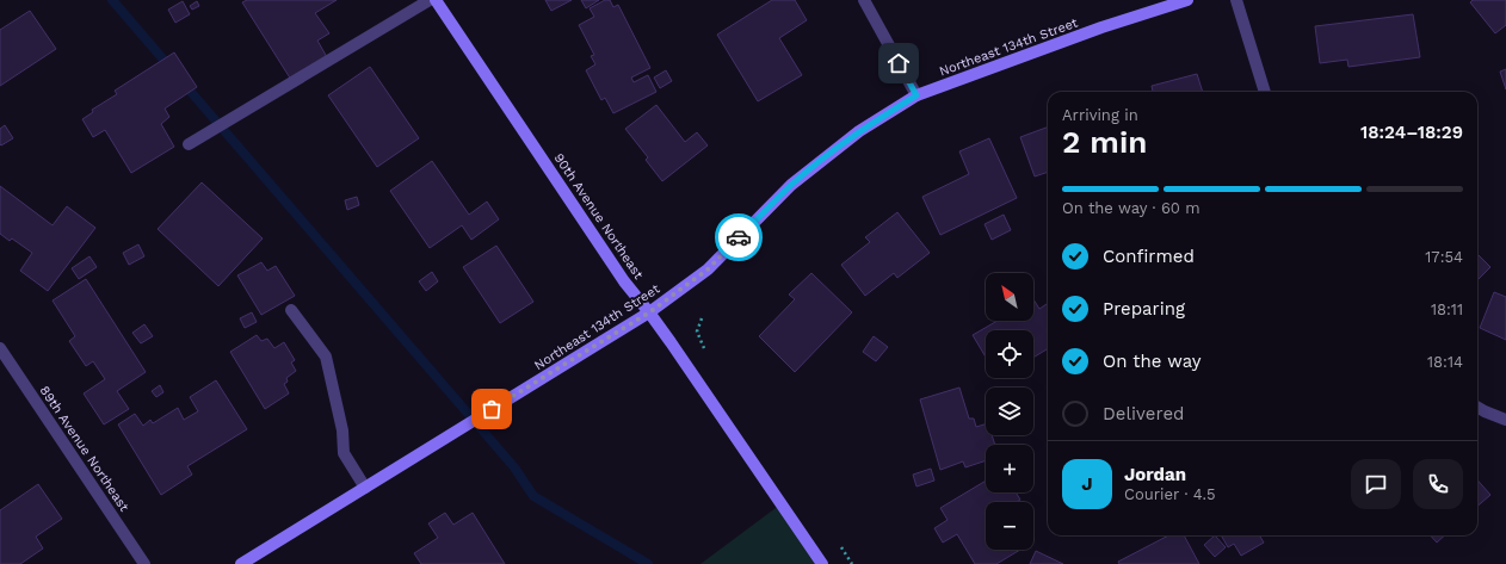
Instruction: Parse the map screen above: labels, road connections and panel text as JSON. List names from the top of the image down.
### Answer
{
  "streets": {
    "street": ["Northeast 134th Street", "90th Avenue Northeast", "89th Avenue Northeast"]
  },
  "crossings": [
    ["Northeast 134th Street", "90th Avenue Northeast"]
  ],
  "north": "top left",
  "page": {
    "heading": ["2 min", "Arriving in", "18:24–18:29"],
    "panel": ["Jordan", "Courier · 4.5"],
    "bar": "On the way · 60 m",
    "list": [
      ["Confirmed", "17:54"],
      ["Preparing", "18:11"],
      ["On the way", "18:14"],
      "Delivered"
    ],
    "map_buttons": ["+", "−"],
    "round": "J"
  }
}
